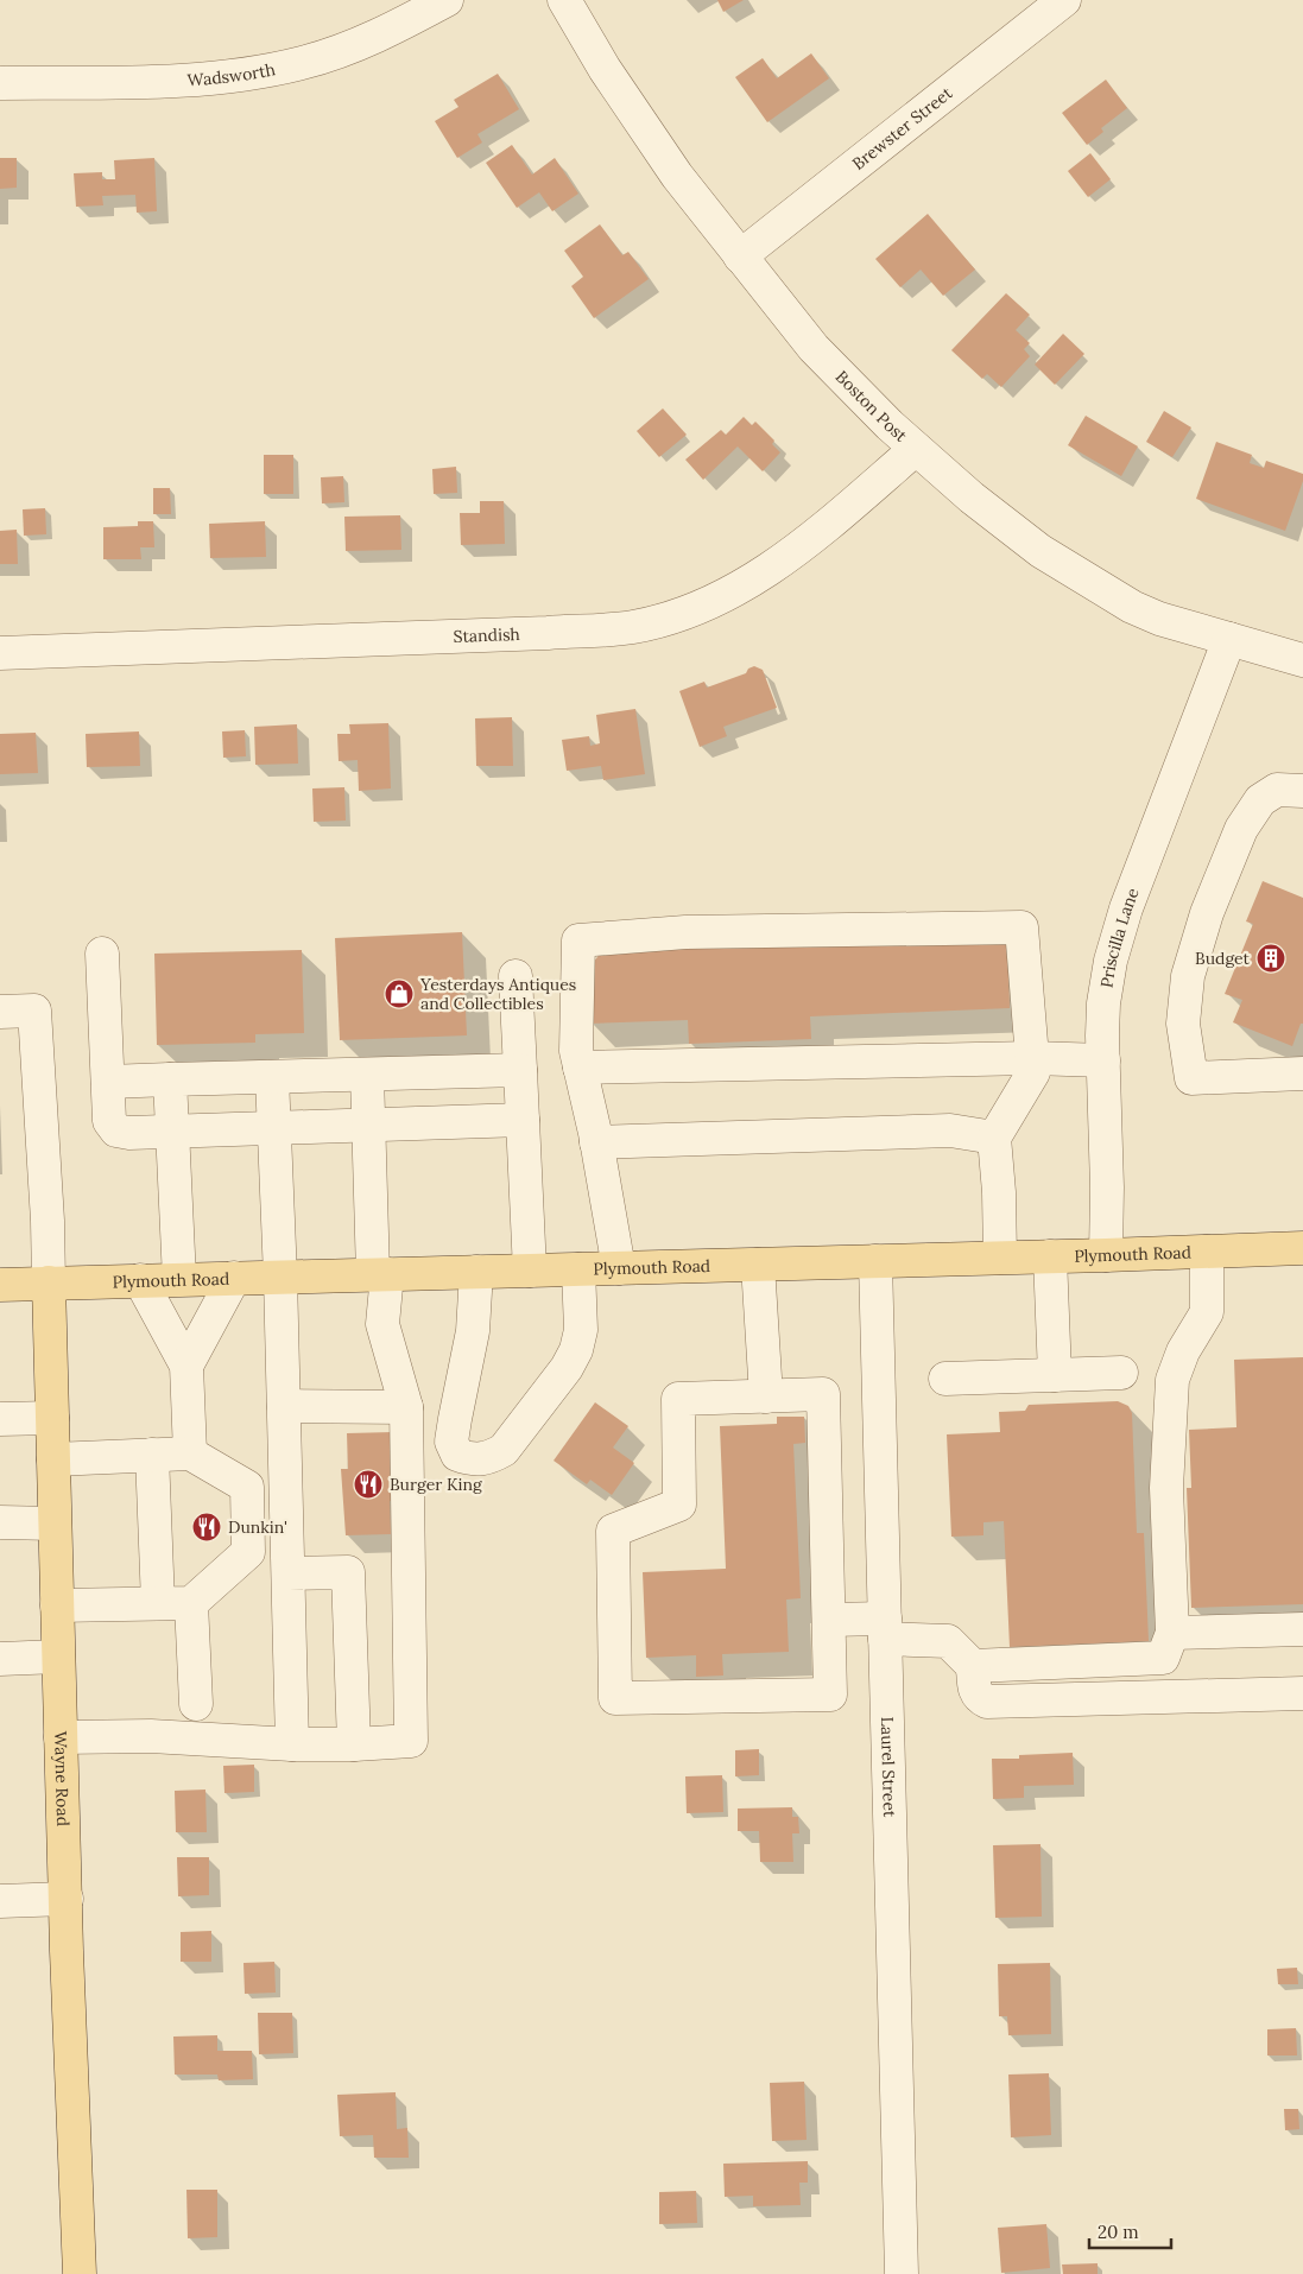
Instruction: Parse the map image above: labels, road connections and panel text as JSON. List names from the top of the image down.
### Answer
{
  "streets": {
    "main road": ["Plymouth Road", "Wayne Road"],
    "street": [
      "Wadsworth",
      "Brewster Street",
      "Boston Post",
      "Standish",
      "Priscilla Lane",
      "Laurel Street"
    ]
  },
  "crossings": [
    ["Brewster Street", "Boston Post"],
    ["Boston Post", "Standish"],
    ["Boston Post", "Priscilla Lane"],
    ["Priscilla Lane", "Plymouth Road"],
    ["Plymouth Road", "Laurel Street"],
    ["Plymouth Road", "Wayne Road"]
  ],
  "places": {
    "building": ["Budget"],
    "shop": ["Yesterdays Antiques and Collectibles"],
    "restaurant": ["Burger King", "Dunkin'"]
  },
  "scale_bar": "20 m"
}
